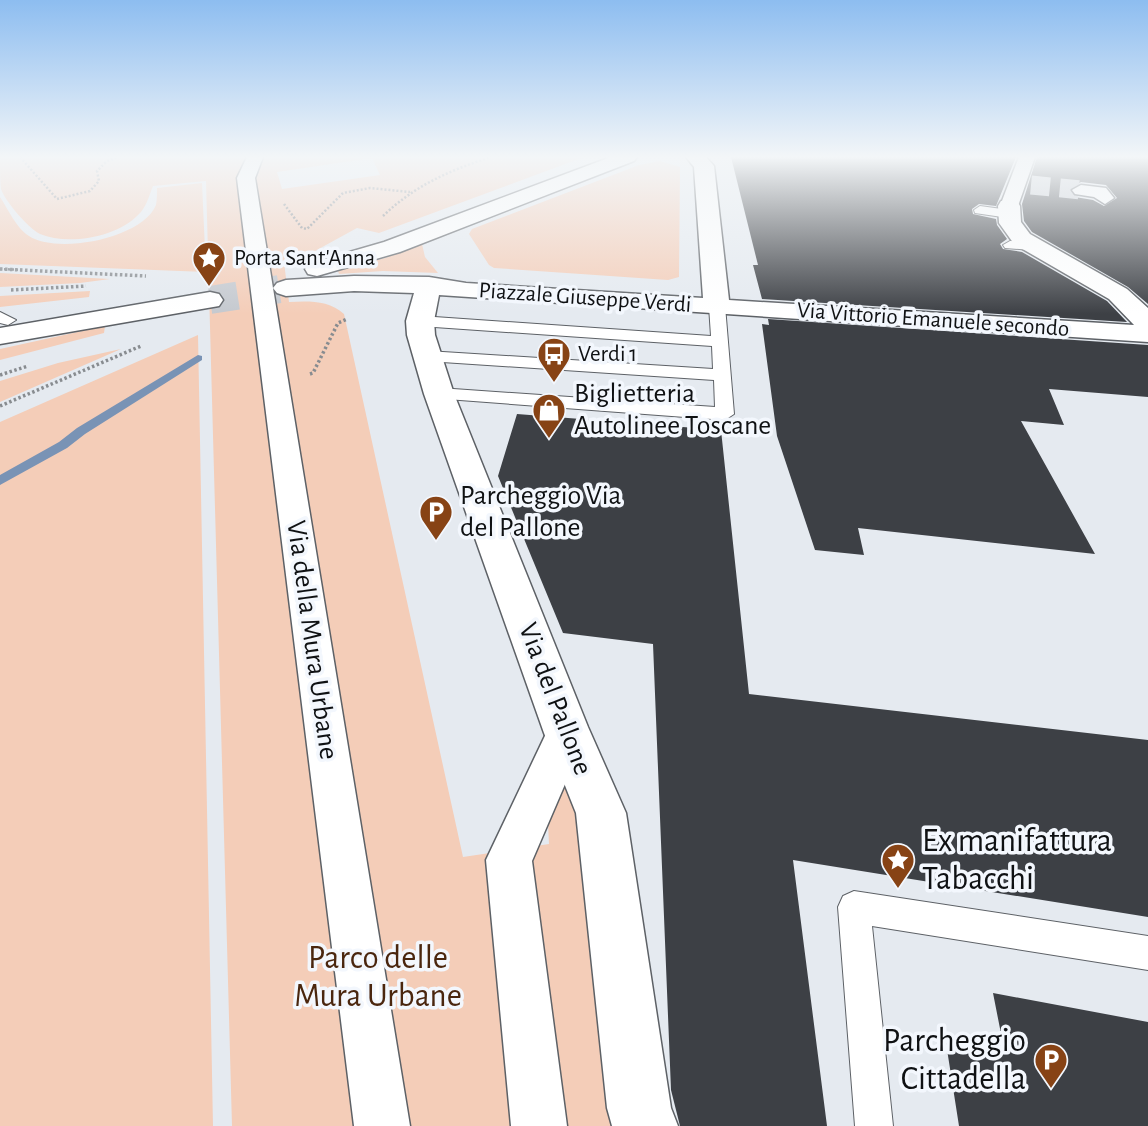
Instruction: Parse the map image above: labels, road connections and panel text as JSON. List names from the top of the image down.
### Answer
{
  "streets": {
    "street": [
      "Piazzale Giuseppe Verdi",
      "Via Vittorio Emanuele secondo",
      "Via della Mura Urbane",
      "Via del Pallone"
    ]
  },
  "crossings": [
    ["Piazzale Giuseppe Verdi", "Via Vittorio Emanuele secondo"]
  ],
  "parks": ["Parco delle Mura Urbane"],
  "places": {
    "place": ["Porta Sant'Anna", "Ex manifattura Tabacchi"],
    "bus stop": ["Verdi 1"],
    "shop": ["Biglietteria Autolinee Toscane"],
    "parking": ["Parcheggio Via del Pallone", "Parcheggio Cittadella"]
  }
}
